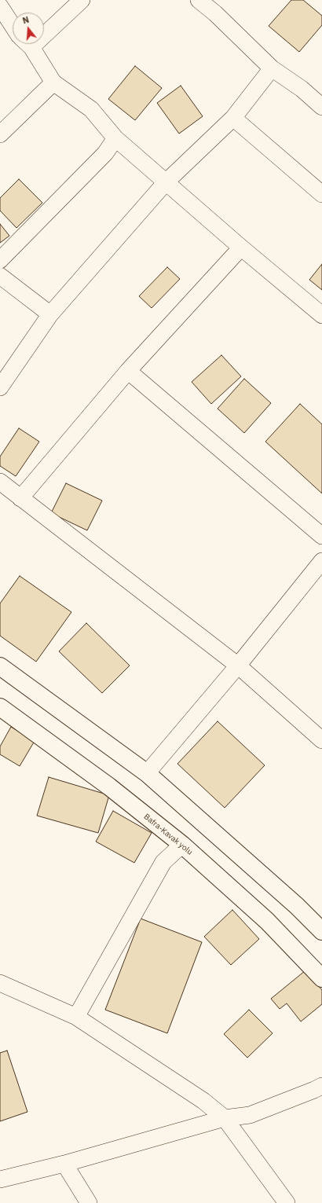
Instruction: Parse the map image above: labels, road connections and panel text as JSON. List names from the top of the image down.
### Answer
{
  "streets": {
    "main road": ["Bafra-Kavak yolu"]
  },
  "north": "top"
}
